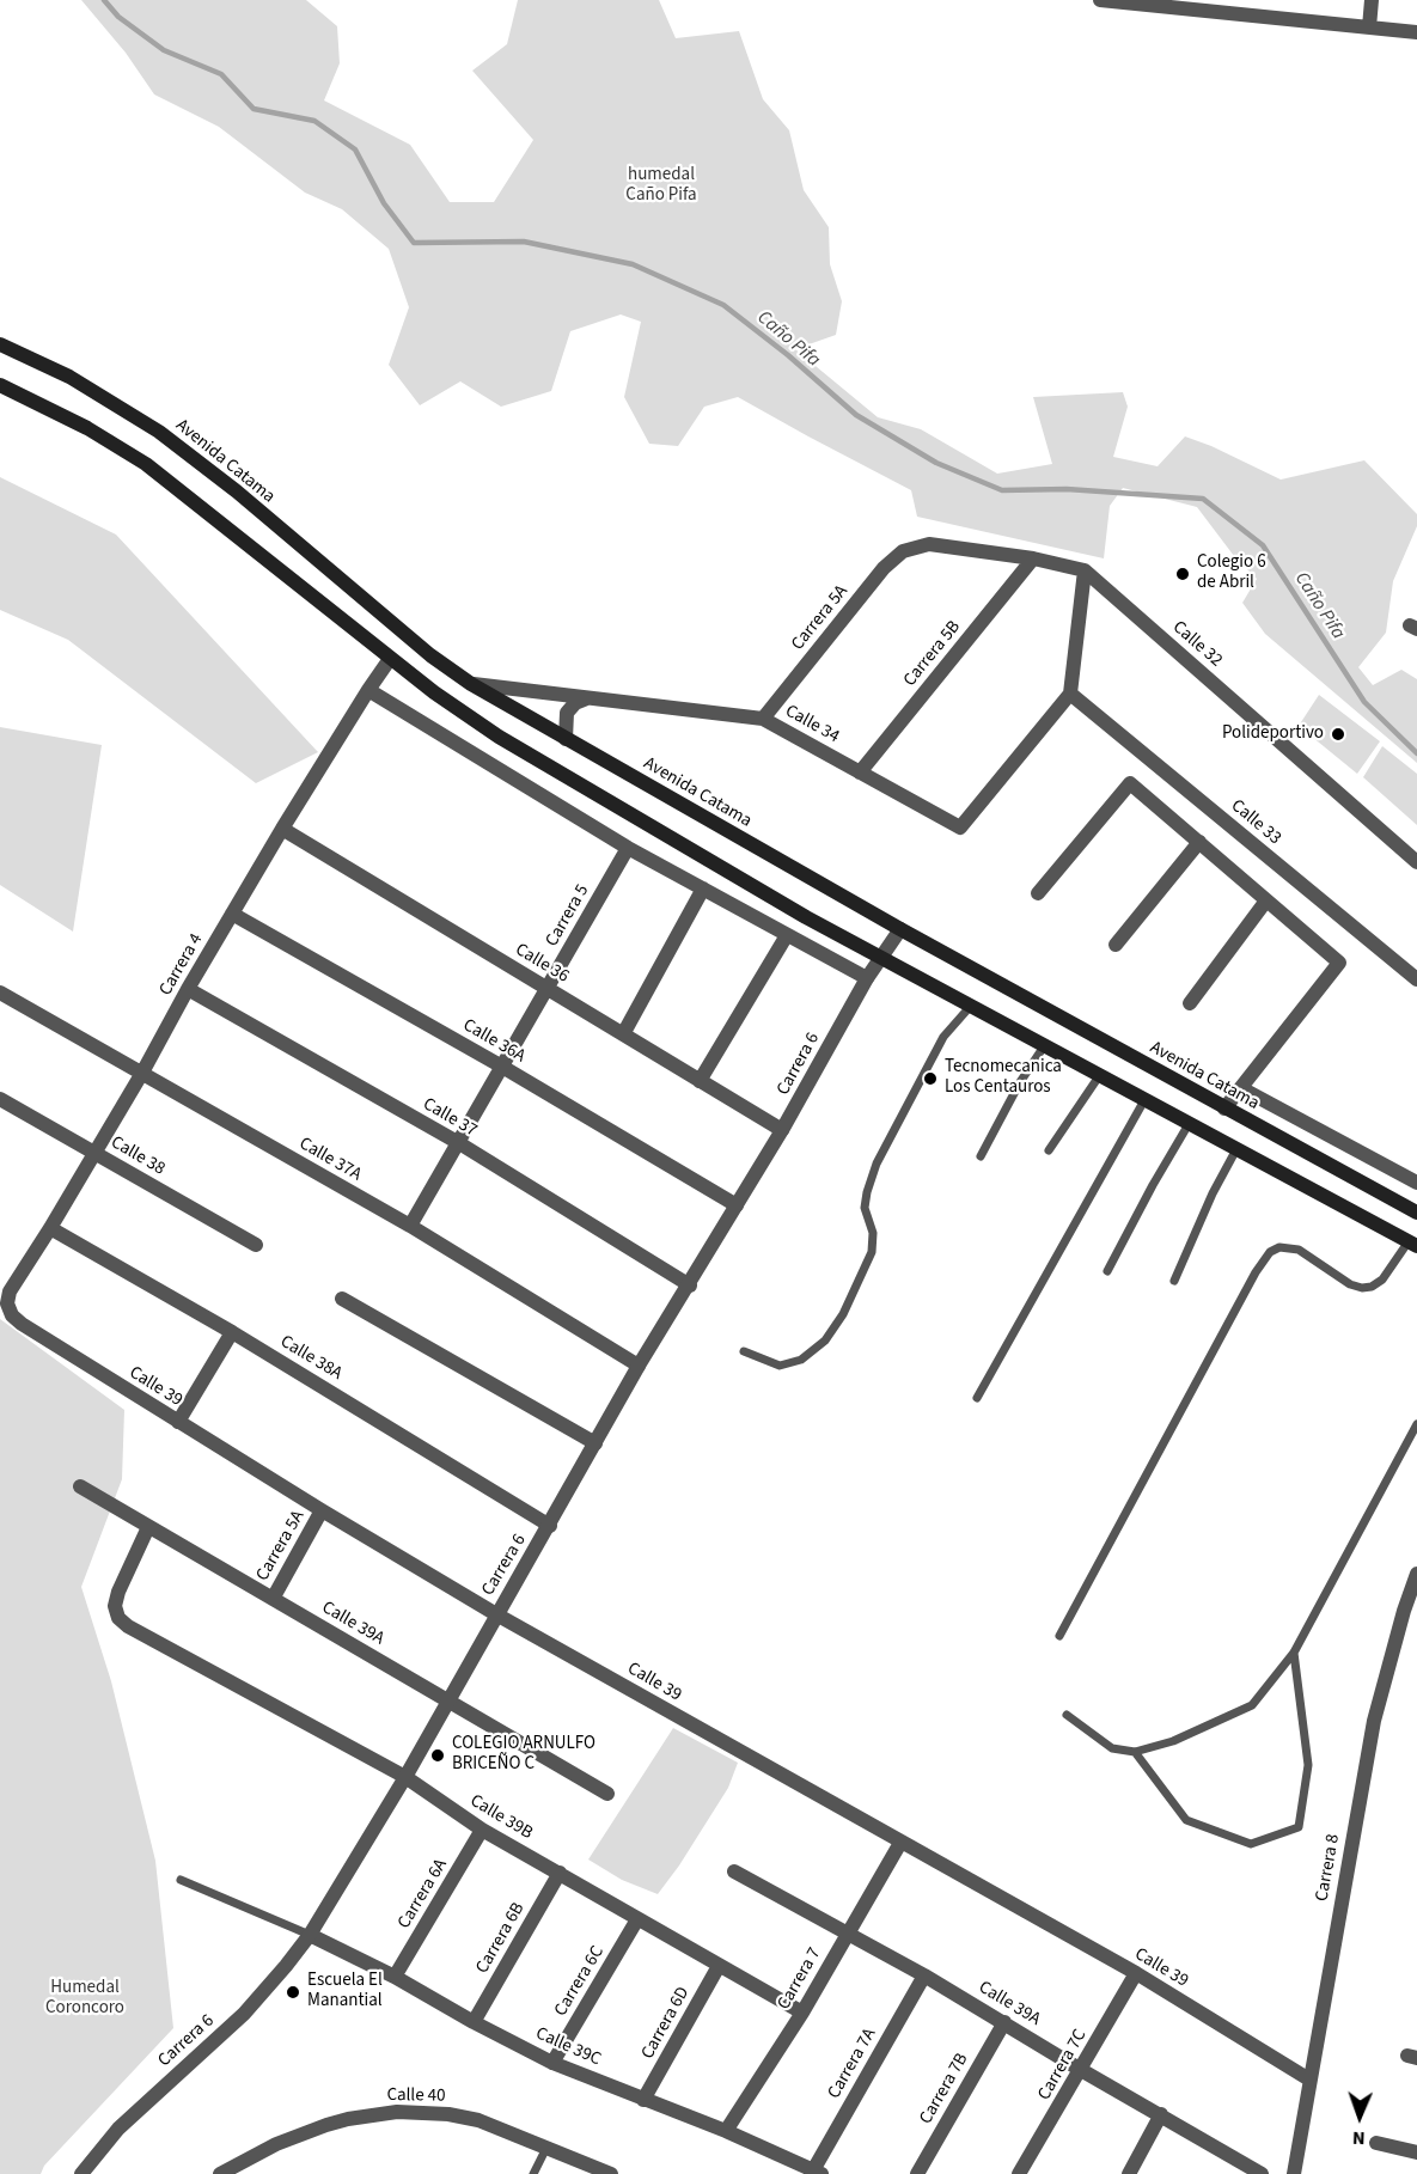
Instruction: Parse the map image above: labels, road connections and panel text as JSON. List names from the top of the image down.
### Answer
{
  "streets": {
    "main road": ["Avenida Catama"],
    "street": [
      "Carrera 5A",
      "Calle 32",
      "Carrera 5B",
      "Calle 34",
      "Calle 33",
      "Carrera 5",
      "Calle 36",
      "Carrera 4",
      "Calle 36A",
      "Carrera 6",
      "Calle 37",
      "Calle 38",
      "Calle 37A",
      "Calle 38A",
      "Calle 39",
      "Calle 39A",
      "Calle 39B",
      "Carrera 8",
      "Carrera 6A",
      "Carrera 6B",
      "Carrera 7",
      "Carrera 6C",
      "Carrera 6D",
      "Calle 39C",
      "Carrera 7A",
      "Carrera 7C",
      "Carrera 7B",
      "Calle 40"
    ]
  },
  "crossings": [
    ["Avenida Catama", "Calle 34"],
    ["Avenida Catama", "Carrera 6"],
    ["Carrera 5A", "Calle 32"],
    ["Carrera 5A", "Calle 34"],
    ["Carrera 5A", "Calle 39"],
    ["Carrera 5A", "Calle 39A"],
    ["Calle 32", "Carrera 5B"],
    ["Carrera 5B", "Calle 34"],
    ["Calle 34", "Calle 33"],
    ["Carrera 5", "Calle 36"],
    ["Carrera 5", "Calle 36A"],
    ["Carrera 5", "Calle 37"],
    ["Carrera 5", "Calle 37A"],
    ["Calle 36", "Carrera 4"],
    ["Calle 36", "Carrera 6"],
    ["Carrera 4", "Calle 36A"],
    ["Carrera 4", "Calle 37"],
    ["Carrera 4", "Calle 38"],
    ["Carrera 4", "Calle 37A"],
    ["Carrera 4", "Calle 38A"],
    ["Carrera 4", "Calle 39"],
    ["Calle 36A", "Carrera 6"],
    ["Carrera 6", "Calle 37"],
    ["Carrera 6", "Calle 37A"],
    ["Carrera 6", "Calle 38A"],
    ["Carrera 6", "Calle 39"],
    ["Carrera 6", "Calle 39A"],
    ["Carrera 6", "Calle 39B"],
    ["Carrera 6", "Calle 39C"],
    ["Calle 39", "Carrera 8"],
    ["Calle 39", "Carrera 7"],
    ["Calle 39", "Carrera 7C"],
    ["Calle 39A", "Calle 39B"],
    ["Calle 39A", "Carrera 7"],
    ["Calle 39A", "Carrera 7A"],
    ["Calle 39A", "Carrera 7C"],
    ["Calle 39A", "Carrera 7B"],
    ["Calle 39B", "Carrera 6A"],
    ["Calle 39B", "Carrera 6B"],
    ["Calle 39B", "Carrera 7"],
    ["Calle 39B", "Carrera 6C"],
    ["Calle 39B", "Carrera 6D"],
    ["Carrera 6A", "Calle 39C"],
    ["Carrera 6B", "Calle 39C"],
    ["Carrera 7", "Calle 39C"],
    ["Carrera 6C", "Calle 39C"],
    ["Carrera 6D", "Calle 39C"],
    ["Calle 39C", "Carrera 7A"]
  ],
  "water": ["Caño Pifa"],
  "parks": ["humedal Caño Pifa", "Humedal Coroncoro"],
  "places": [
    "Colegio 6 de Abril",
    "Polideportivo",
    "Tecnomecanica Los Centauros",
    "COLEGIO ARNULFO BRICEÑO C",
    "Escuela El Manantial"
  ],
  "north": "bottom"
}
